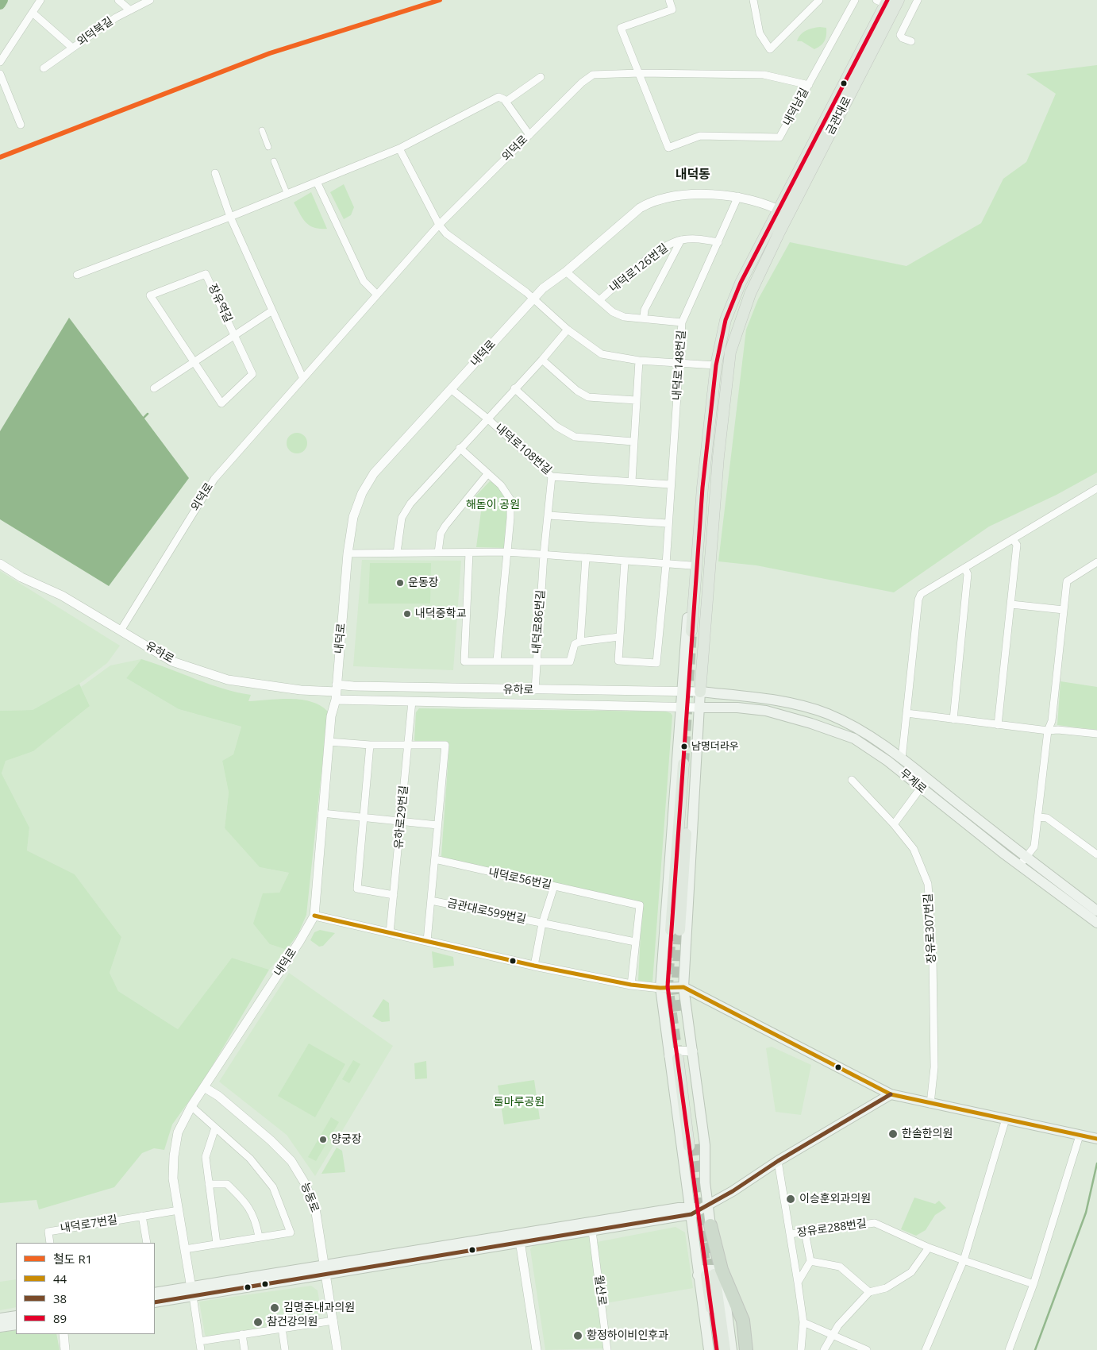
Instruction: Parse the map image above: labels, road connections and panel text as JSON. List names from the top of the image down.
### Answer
{
  "streets": {
    "main road": ["금관대로", "무계로"],
    "street": [
      "외덕북길",
      "내덕남길",
      "외덕로",
      "내덕로126번길",
      "장유역길",
      "내덕로",
      "내덕로148번길",
      "내덕로108번길",
      "내덕로86번길",
      "유하로",
      "유하로29번길",
      "내덕로56번길",
      "금관대로599번길",
      "장유로307번길",
      "능동로",
      "내덕로7번길",
      "장유로288번길",
      "월산로"
    ]
  },
  "crossings": [
    ["내덕남길", "외덕로"],
    ["금관대로", "내덕로"],
    ["외덕로", "유하로"],
    ["내덕로126번길", "내덕로"],
    ["내덕로126번길", "내덕로148번길"],
    ["내덕로", "내덕로148번길"],
    ["내덕로", "내덕로108번길"],
    ["내덕로", "유하로"],
    ["내덕로", "능동로"],
    ["내덕로", "내덕로7번길"],
    ["내덕로148번길", "내덕로108번길"],
    ["내덕로108번길", "내덕로86번길"],
    ["내덕로86번길", "유하로"],
    ["유하로", "무계로"],
    ["유하로", "유하로29번길"],
    ["내덕로56번길", "금관대로599번길"]
  ],
  "districts": ["내덕동"],
  "parks": ["해돋이 공원", "돌마루공원"],
  "places": [
    "운동장",
    "내덕중학교",
    "남명더라우",
    "한솔한의원",
    "양궁장",
    "이승훈외과의원",
    "김명준내과의원",
    "참건강의원",
    "황정하이비인후과"
  ],
  "lines": [
    "rail line R1",
    "transit line 89",
    "transit line 44",
    "transit line 38"
  ],
  "legend": [
    "철도 R1",
    "44",
    "38",
    "89"
  ]
}
